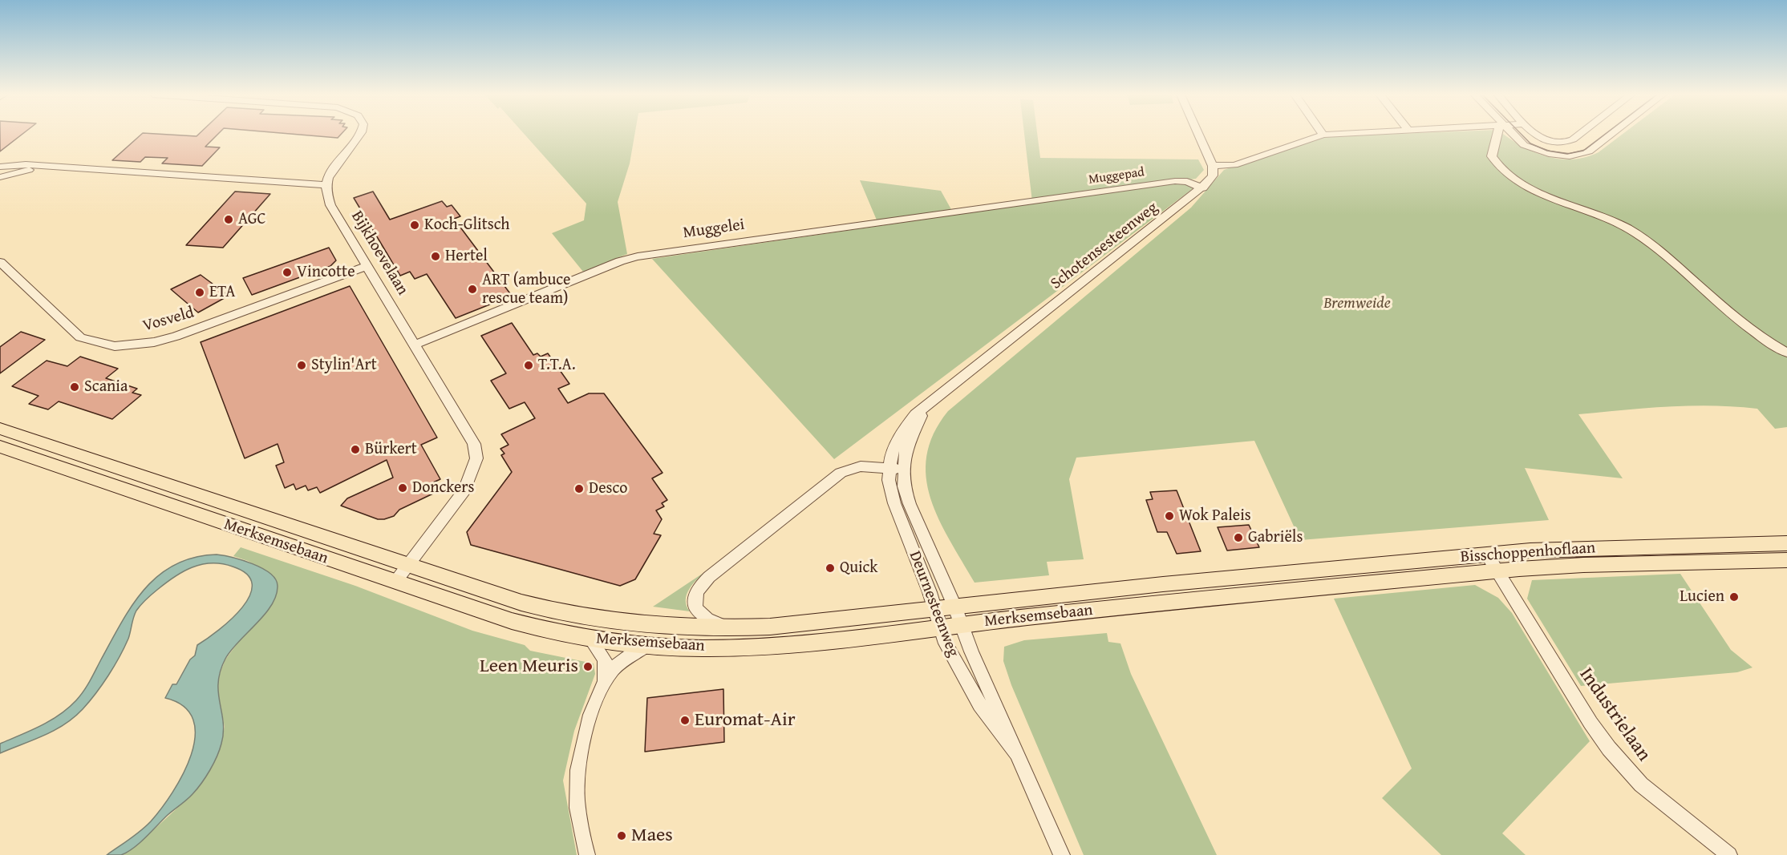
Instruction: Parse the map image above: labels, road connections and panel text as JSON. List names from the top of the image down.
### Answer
{
  "streets": {
    "main road": ["Merksemsebaan", "Bisschoppenhoflaan"],
    "street": [
      "Muggepad",
      "Muggelei",
      "Schotensesteenweg",
      "Bijkhoevelaan",
      "Vosveld",
      "Deurnesteenweg",
      "Industrielaan"
    ]
  },
  "crossings": [
    ["Muggepad", "Muggelei"],
    ["Muggepad", "Schotensesteenweg"],
    ["Muggelei", "Bijkhoevelaan"],
    ["Schotensesteenweg", "Deurnesteenweg"],
    ["Bijkhoevelaan", "Vosveld"],
    ["Bijkhoevelaan", "Merksemsebaan"],
    ["Merksemsebaan", "Bisschoppenhoflaan"],
    ["Merksemsebaan", "Deurnesteenweg"],
    ["Bisschoppenhoflaan", "Industrielaan"]
  ],
  "parks": ["Bremweide"],
  "places": [
    "AGC",
    "Koch-Glitsch",
    "Hertel",
    "Vincotte",
    "ART (ambuce rescue team)",
    "ETA",
    "Stylin'Art",
    "T.T.A.",
    "Scania",
    "Bürkert",
    "Donckers",
    "Desco",
    "Wok Paleis",
    "Gabriëls",
    "Quick",
    "Lucien",
    "Leen Meuris",
    "Euromat-Air",
    "Maes"
  ]
}
